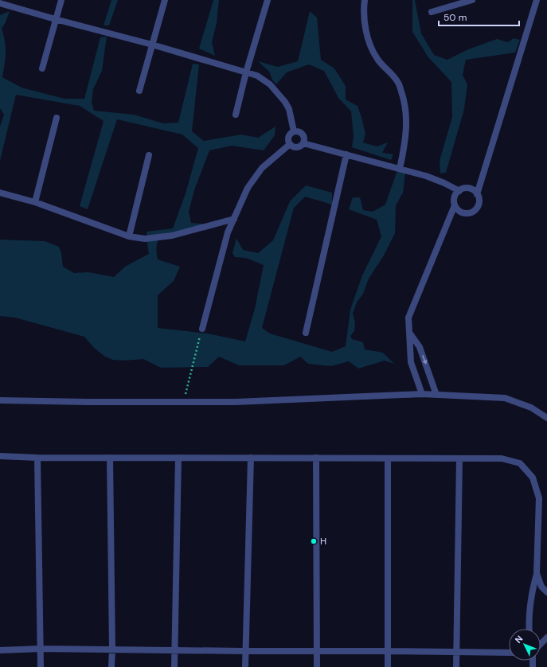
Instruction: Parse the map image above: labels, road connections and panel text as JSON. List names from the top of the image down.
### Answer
{
  "places": ["H"],
  "scale_bar": "50 m",
  "north": "top left"
}
